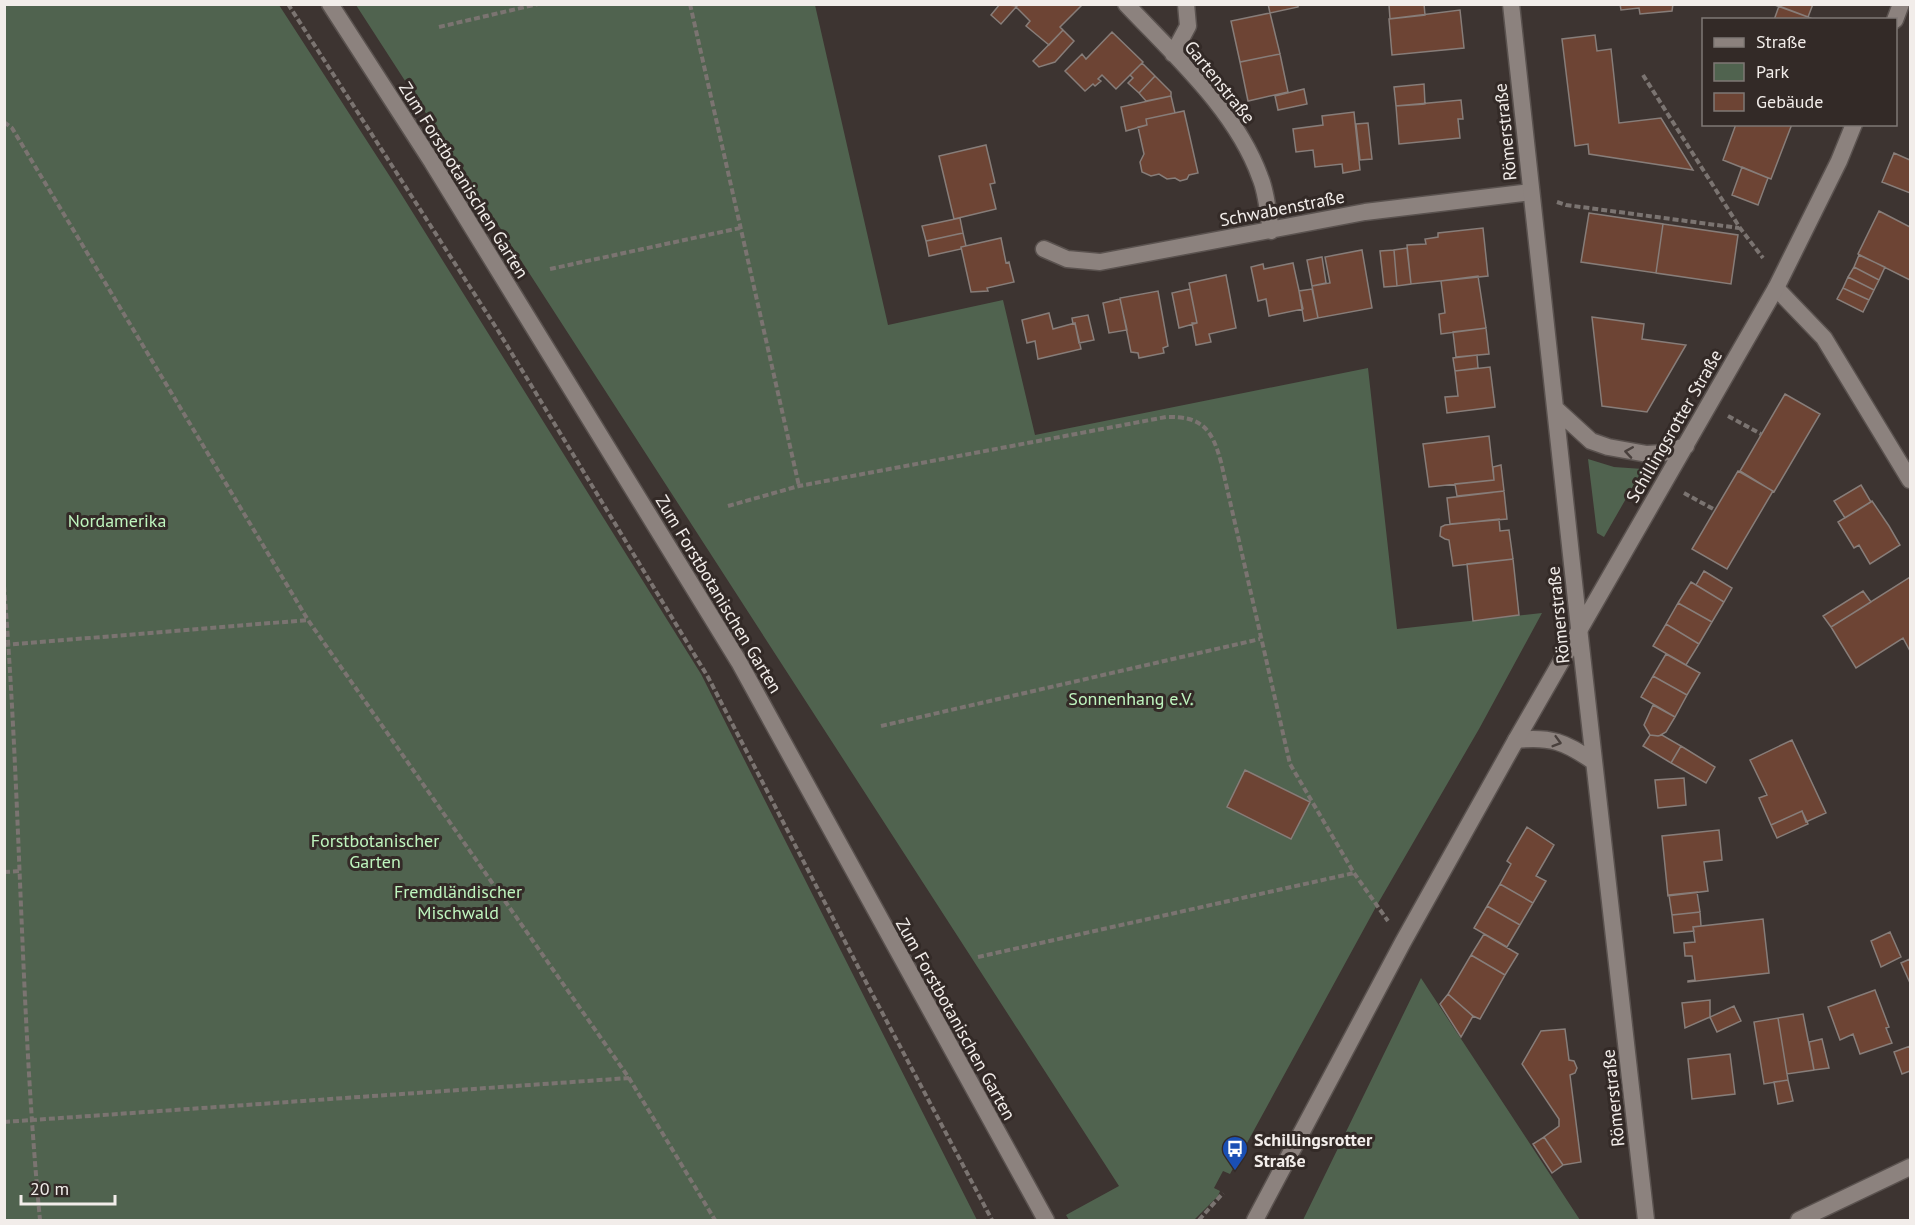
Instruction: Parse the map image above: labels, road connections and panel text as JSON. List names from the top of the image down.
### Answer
{
  "streets": {
    "street": [
      "Gartenstraße",
      "Römerstraße",
      "Zum Forstbotanischen Garten",
      "Schwabenstraße",
      "Schillingsrotter Straße"
    ]
  },
  "crossings": [
    ["Gartenstraße", "Schwabenstraße"],
    ["Römerstraße", "Schwabenstraße"],
    ["Römerstraße", "Schillingsrotter Straße"]
  ],
  "parks": [
    "Nordamerika",
    "Sonnenhang e.V.",
    "Forstbotanischer Garten",
    "Fremdländischer Mischwald"
  ],
  "places": {
    "bus stop": ["Schillingsrotter Straße"]
  },
  "legend": ["Straße", "Park", "Gebäude"],
  "scale_bar": "20 m"
}
